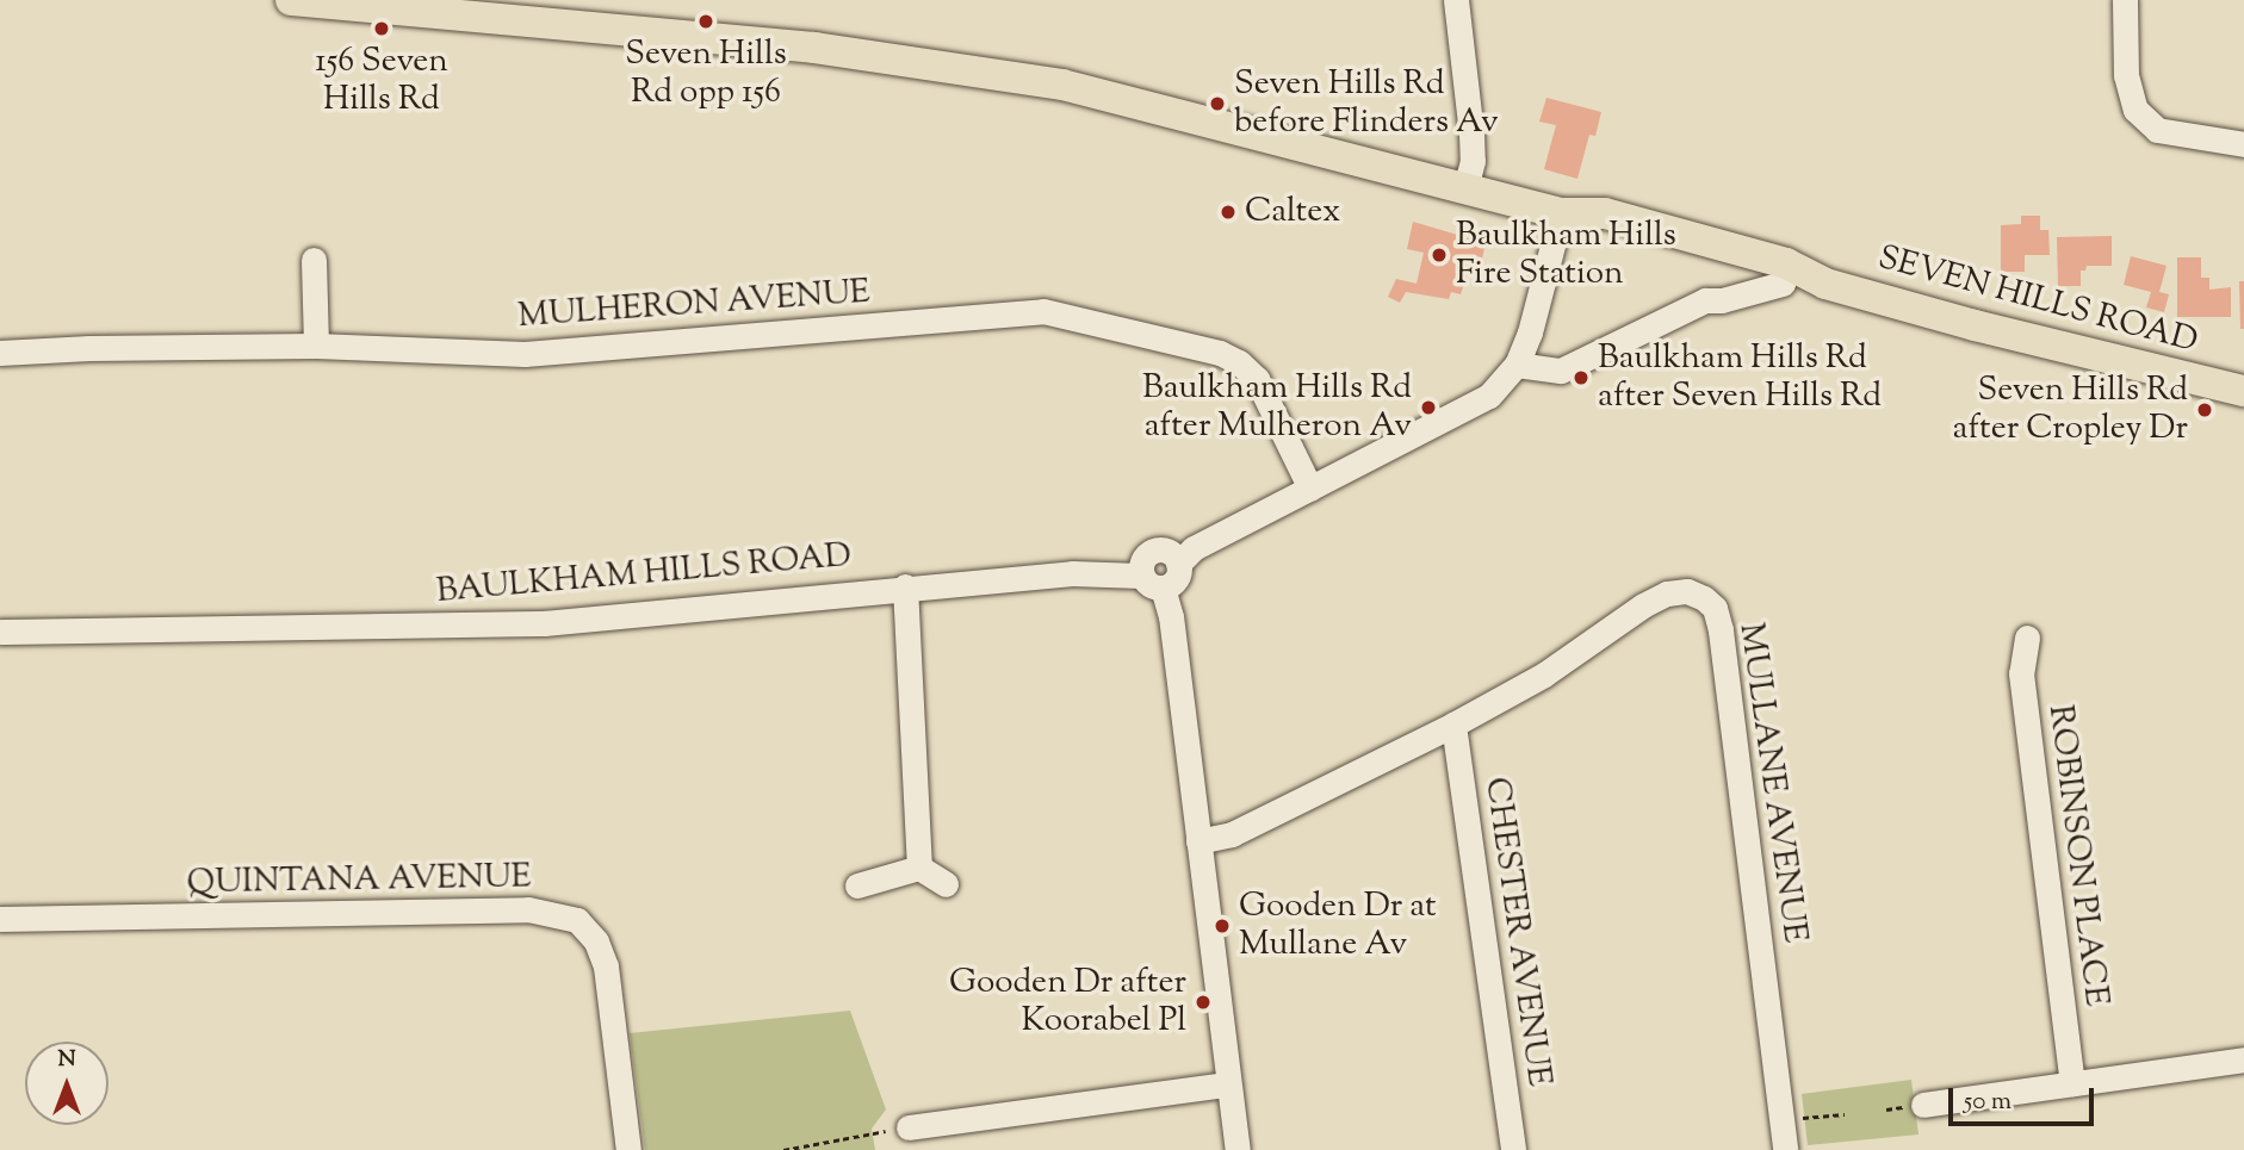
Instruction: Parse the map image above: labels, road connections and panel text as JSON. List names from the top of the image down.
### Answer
{
  "streets": {
    "main road": ["SEVEN HILLS ROAD"],
    "street": [
      "MULHERON AVENUE",
      "BAULKHAM HILLS ROAD",
      "MULLANE AVENUE",
      "ROBINSON PLACE",
      "QUINTANA AVENUE",
      "CHESTER AVENUE"
    ]
  },
  "crossings": [
    ["MULLANE AVENUE", "CHESTER AVENUE"]
  ],
  "places": [
    "Seven Hills Rd opp 156",
    "156 Seven Hills Rd",
    "Seven Hills Rd before Flinders Av",
    "Caltex",
    "Baulkham Hills Fire Station",
    "Baulkham Hills Rd after Seven Hills Rd",
    "Baulkham Hills Rd after Mulheron Av",
    "Seven Hills Rd after Cropley Dr",
    "Gooden Dr at Mullane Av",
    "Gooden Dr after Koorabel Pl"
  ],
  "scale_bar": "50 m",
  "north": "top"
}
